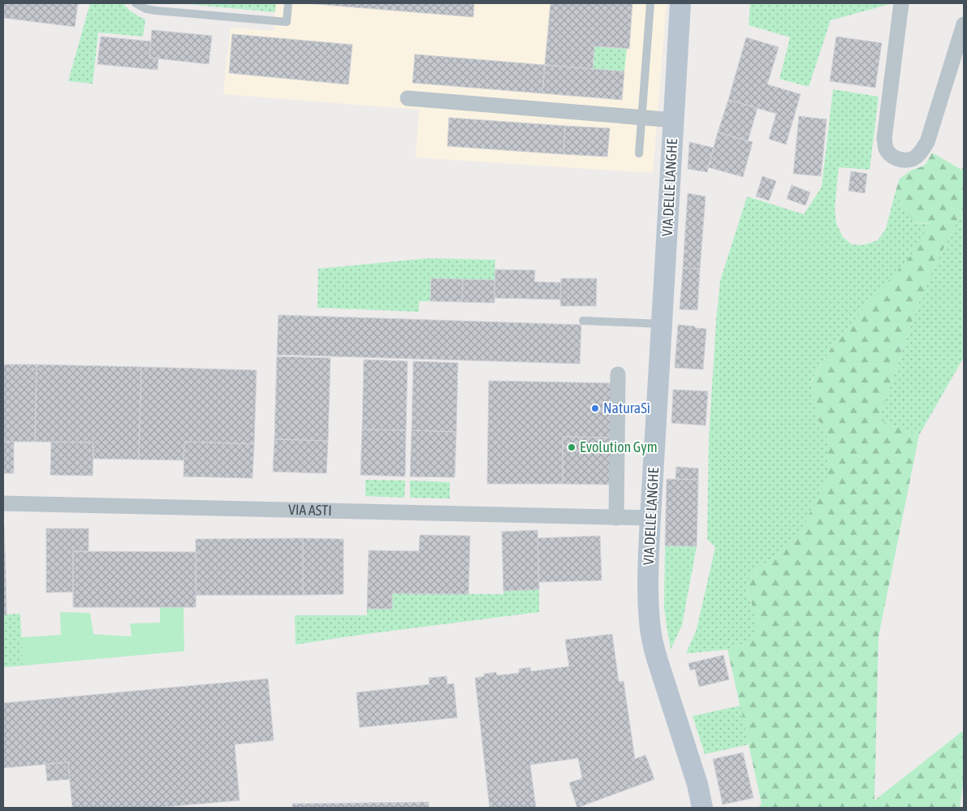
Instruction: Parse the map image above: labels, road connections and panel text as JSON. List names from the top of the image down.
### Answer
{
  "streets": {
    "main road": ["VIA DELLE LANGHE"],
    "street": ["VIA ASTI"]
  },
  "crossings": [
    ["VIA DELLE LANGHE", "VIA ASTI"]
  ],
  "places": ["NaturaSì", "Evolution Gym"]
}
